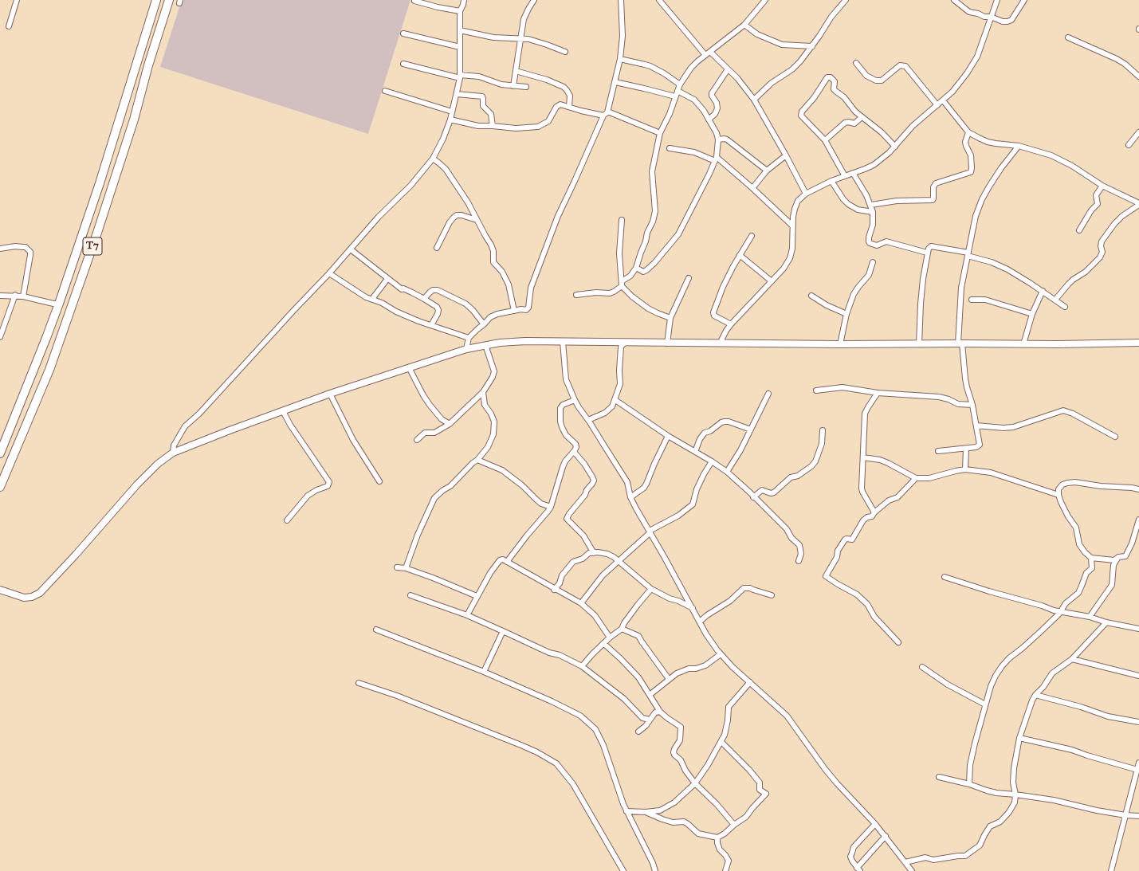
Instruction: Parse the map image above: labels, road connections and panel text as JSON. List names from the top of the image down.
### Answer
{
  "streets": {
    "highway": ["T7"]
  }
}
